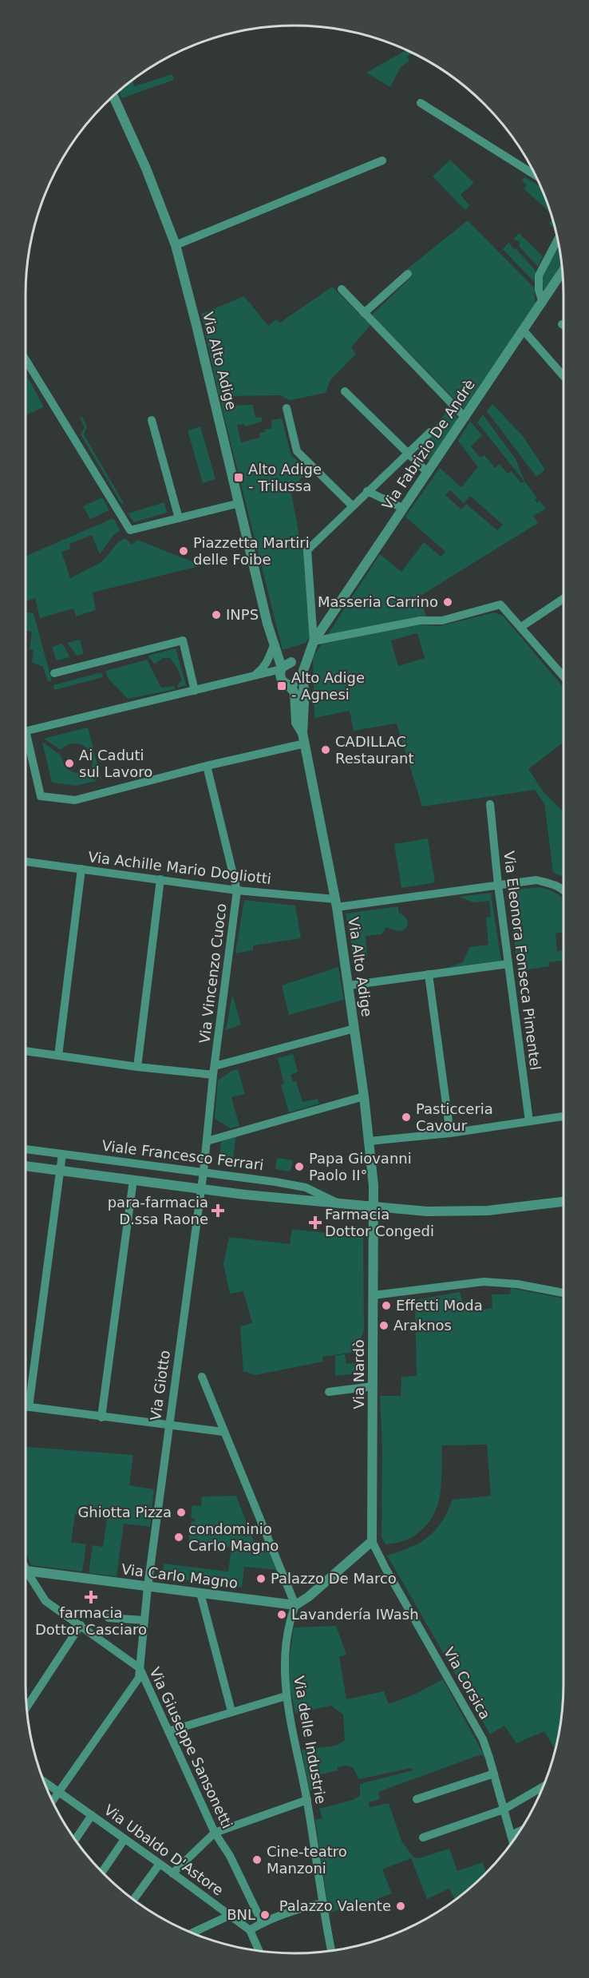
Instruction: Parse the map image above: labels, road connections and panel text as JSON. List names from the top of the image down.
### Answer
{
  "streets": {
    "street": [
      "Via Alto Adige",
      "Via Fabrizio De Andrè",
      "Via Achille Mario Dogliotti",
      "Via Eleonora Fonseca Pimentel",
      "Via Vincenzo Cuoco",
      "Viale Francesco Ferrari",
      "Via Nardò",
      "Via Giotto",
      "Via Carlo Magno",
      "Via Corsica",
      "Via delle Industrie",
      "Via Giuseppe Sansonetti",
      "Via Ubaldo D'Astore"
    ]
  },
  "crossings": [
    ["Via Alto Adige", "Via Fabrizio De Andrè"],
    ["Via Alto Adige", "Via Achille Mario Dogliotti"],
    ["Via Alto Adige", "Viale Francesco Ferrari"],
    ["Via Alto Adige", "Via Nardò"],
    ["Via Achille Mario Dogliotti", "Via Eleonora Fonseca Pimentel"],
    ["Via Achille Mario Dogliotti", "Via Vincenzo Cuoco"],
    ["Via Vincenzo Cuoco", "Viale Francesco Ferrari"],
    ["Via Vincenzo Cuoco", "Via Giotto"],
    ["Viale Francesco Ferrari", "Via Nardò"],
    ["Viale Francesco Ferrari", "Via Giotto"],
    ["Via Nardò", "Via Corsica"],
    ["Via Giotto", "Via Carlo Magno"],
    ["Via Giotto", "Via Giuseppe Sansonetti"],
    ["Via Carlo Magno", "Via delle Industrie"]
  ],
  "places": {
    "transit": ["Alto Adige - Trilussa", "Alto Adige - Agnesi"],
    "other": [
      "Piazzetta Martiri delle Foibe",
      "Masseria Carrino",
      "INPS",
      "CADILLAC Restaurant",
      "Ai Caduti sul Lavoro",
      "Pasticceria Cavour",
      "Papa Giovanni Paolo II°",
      "Effetti Moda",
      "Araknos",
      "Ghiotta Pizza",
      "condominio Carlo Magno",
      "Palazzo De Marco",
      "Lavandería IWash",
      "Cine-teatro Manzoni",
      "Palazzo Valente",
      "BNL"
    ],
    "health": ["para-farmacia D.ssa Raone", "Farmacia Dottor Congedi", "farmacia Dottor Casciaro"]
  }
}
